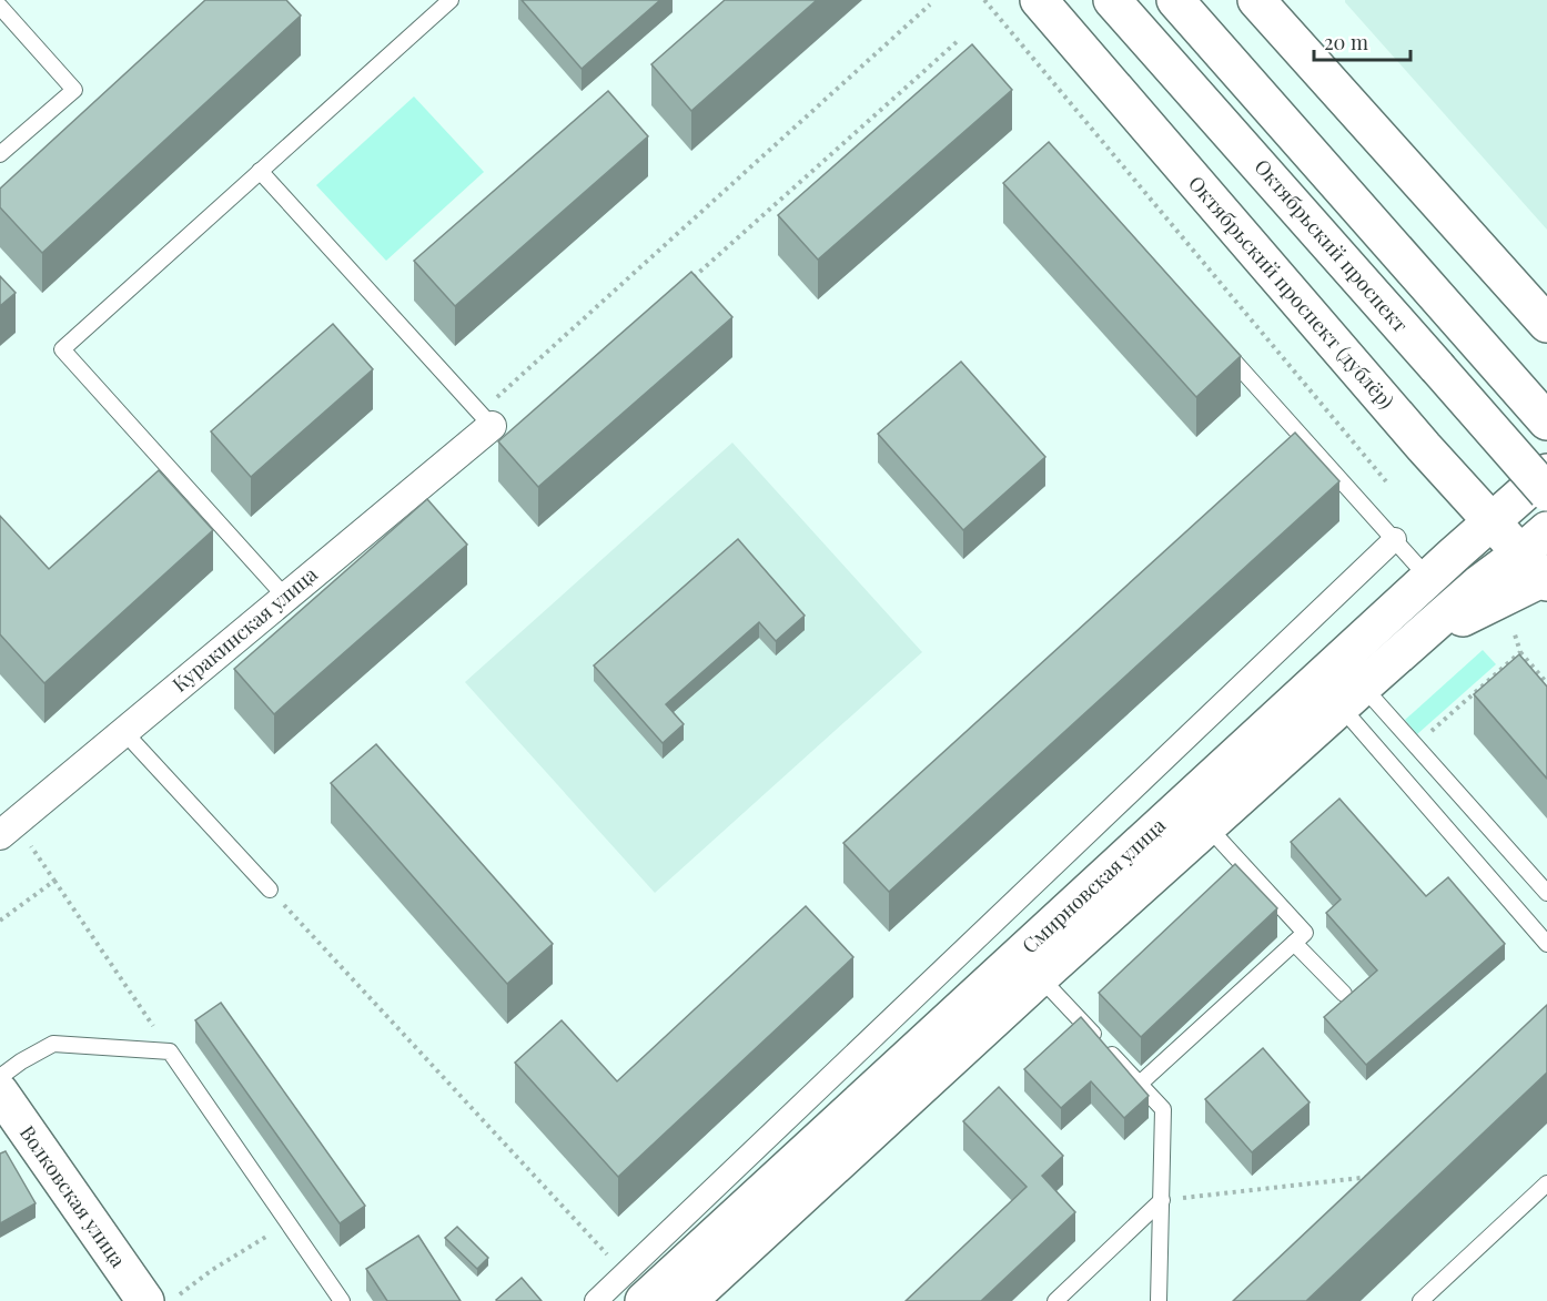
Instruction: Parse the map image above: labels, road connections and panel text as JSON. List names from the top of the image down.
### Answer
{
  "streets": {
    "main road": [
      "Октябрьский проспект",
      "Октябрьский проспект (дублёр)",
      "Смирновская улица",
      "Волковская улица"
    ],
    "street": ["Куракинская улица"]
  },
  "crossings": [
    ["Октябрьский проспект (дублёр)", "Смирновская улица"]
  ],
  "scale_bar": "20 m"
}
